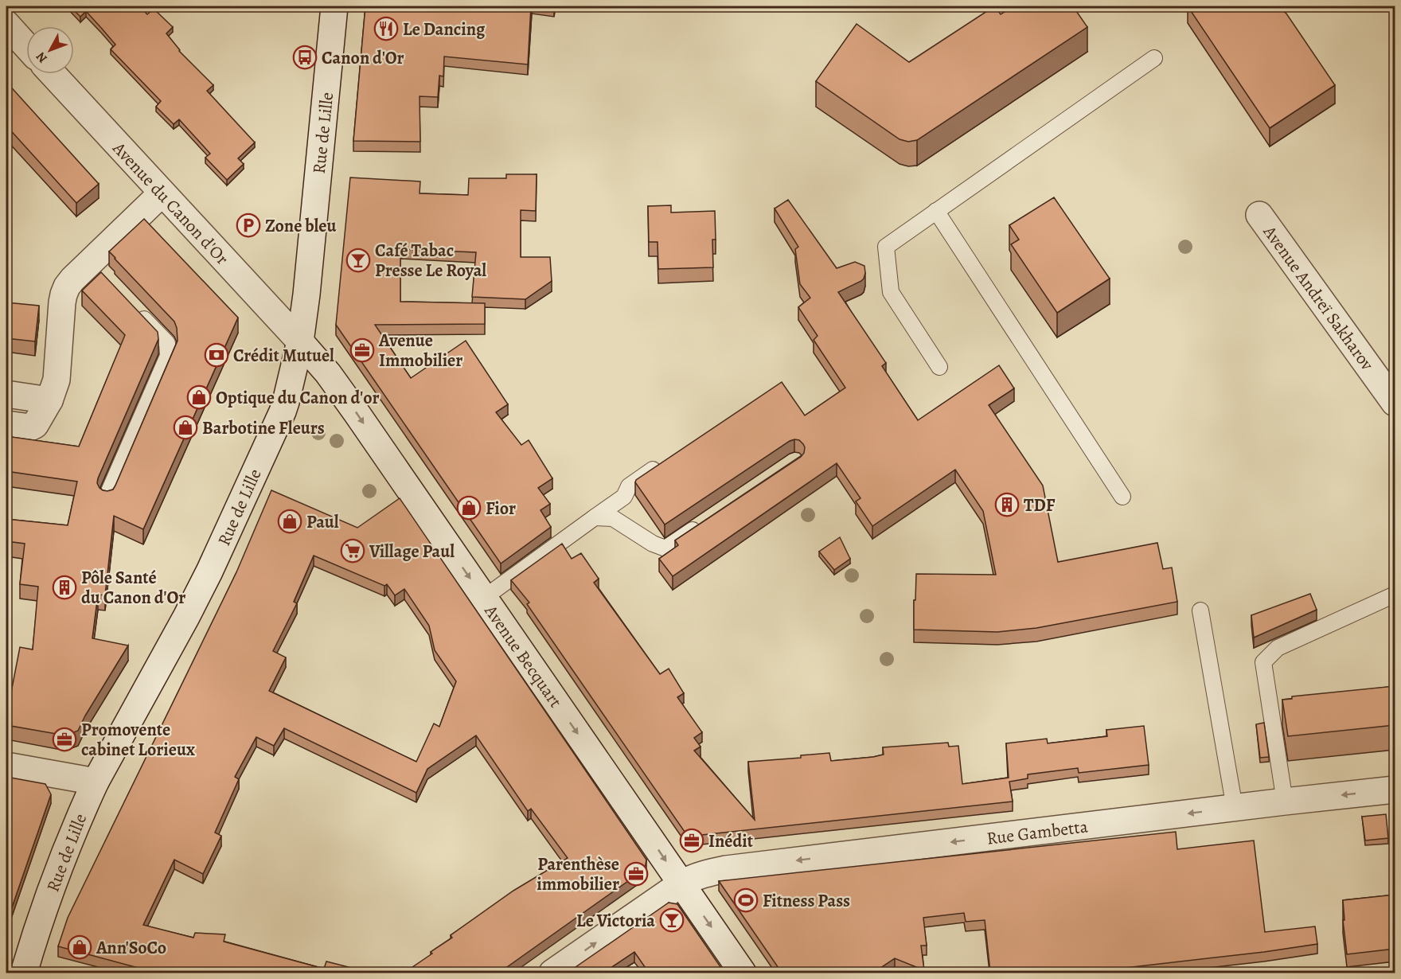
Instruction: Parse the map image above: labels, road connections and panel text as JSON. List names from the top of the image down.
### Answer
{
  "streets": {
    "street": [
      "Rue de Lille",
      "Avenue du Canon d'Or",
      "Avenue Andreï Sakharov",
      "Avenue Becquart",
      "Rue Gambetta"
    ]
  },
  "crossings": [
    ["Rue de Lille", "Avenue du Canon d'Or"],
    ["Rue de Lille", "Avenue Becquart"],
    ["Avenue du Canon d'Or", "Avenue Becquart"],
    ["Avenue Becquart", "Rue Gambetta"]
  ],
  "one_way": ["Avenue Becquart"],
  "places": {
    "restaurant": ["Le Dancing"],
    "bus stop": ["Canon d'Or"],
    "parking": ["Zone bleu"],
    "bar": ["Café Tabac Presse Le Royal", "Le Victoria"],
    "office": [
      "Avenue Immobilier",
      "Promovente cabinet Lorieux",
      "Inédit",
      "Parenthèse immobilier"
    ],
    "bank": ["Crédit Mutuel"],
    "shop": [
      "Optique du Canon d'or",
      "Barbotine Fleurs",
      "Fior",
      "Paul",
      "Ann'SoCo"
    ],
    "building": ["TDF", "Pôle Santé du Canon d'Or"],
    "supermarket": ["Village Paul"],
    "sports": ["Fitness Pass"]
  },
  "north": "bottom left"
}
